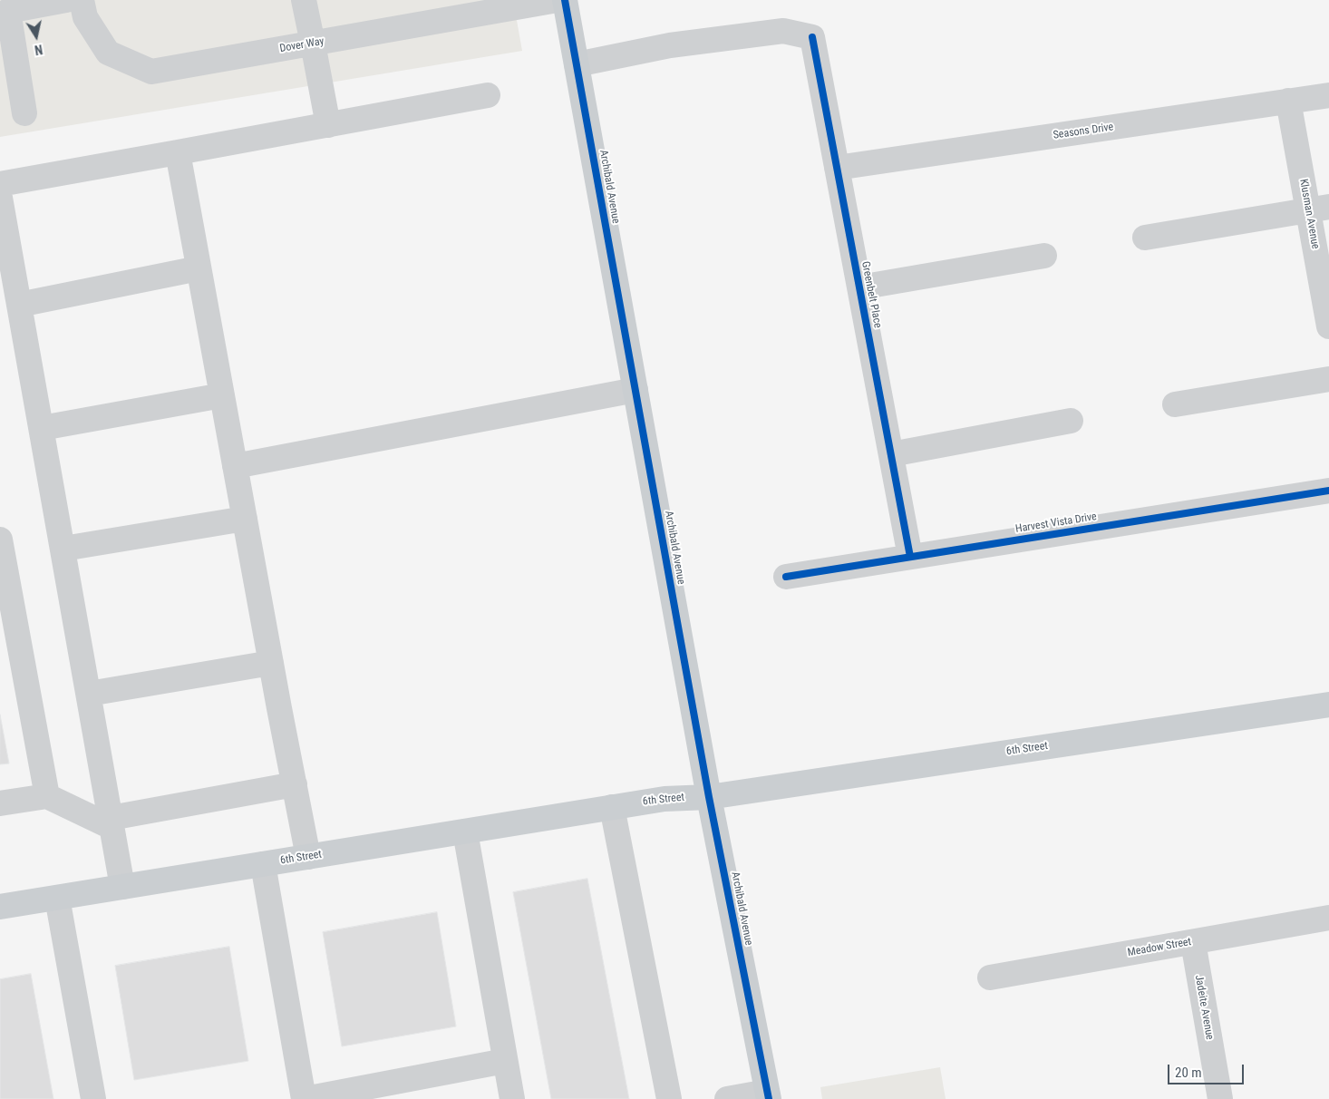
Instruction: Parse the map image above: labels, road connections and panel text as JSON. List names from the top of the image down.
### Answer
{
  "streets": {
    "main road": ["Archibald Avenue", "6th Street"],
    "street": [
      "Dover Way",
      "Seasons Drive",
      "Klusman Avenue",
      "Greenbelt Place",
      "Harvest Vista Drive",
      "Meadow Street",
      "Jadeite Avenue"
    ]
  },
  "crossings": [
    ["Seasons Drive", "Klusman Avenue"],
    ["Seasons Drive", "Greenbelt Place"],
    ["Archibald Avenue", "Greenbelt Place"],
    ["Archibald Avenue", "6th Street"],
    ["Greenbelt Place", "Harvest Vista Drive"],
    ["Meadow Street", "Jadeite Avenue"]
  ],
  "scale_bar": "20 m",
  "north": "bottom"
}
